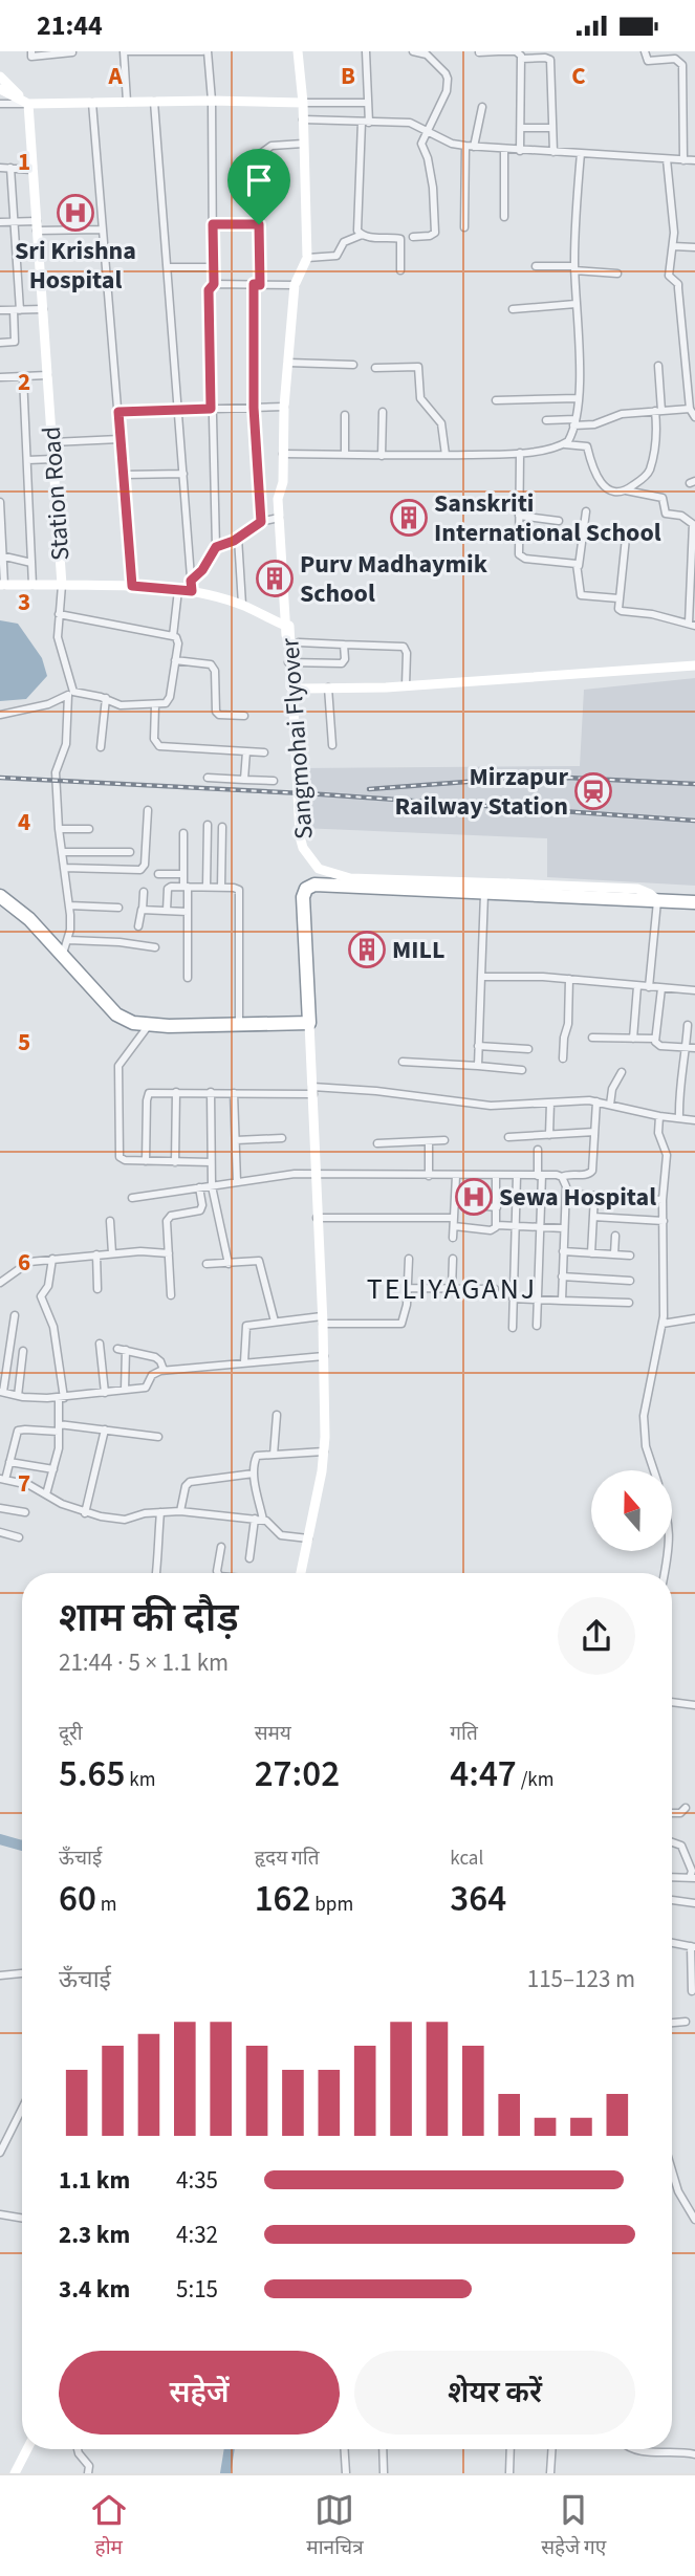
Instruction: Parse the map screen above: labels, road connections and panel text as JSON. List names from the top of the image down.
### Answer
{
  "streets": {
    "street": ["Station Road", "Sangmohai Flyover"]
  },
  "crossings": [
    ["Station Road", "Sangmohai Flyover"]
  ],
  "districts": ["TELIYAGANJ"],
  "places": {
    "hospital": ["Sri Krishna Hospital", "Sewa Hospital"],
    "building": ["Sanskriti International School", "Purv Madhaymik School", "MILL"],
    "station": ["Mirzapur Railway Station"]
  },
  "north": "top",
  "page": {
    "status": "21:44",
    "heading": ["शाम की दौड़", "21:44 · 5 × 1.1 km"],
    "stats": [
      ["दूरी", "5.65 km"],
      ["समय", "27:02"],
      ["गति", "4:47 /km"],
      ["ऊँचाई", "60 m"],
      ["हृदय गति", "162 bpm"],
      ["kcal", "364"]
    ],
    "chart": ["ऊँचाई", "115–123 m"],
    "list": [
      {
        "name": "1.1 km",
        "note": "4:35"
      },
      {
        "name": "2.3 km",
        "note": "4:32"
      },
      {
        "name": "3.4 km",
        "note": "5:15"
      }
    ],
    "buttons": ["सहेजें", "शेयर करें"],
    "tabs": ["होम", "मानचित्र", "सहेजे गए"]
  },
  "grid": {
    "columns": ["A", "B", "C"],
    "rows": [
      "1",
      "2",
      "3",
      "4",
      "5",
      "6",
      "7"
    ]
  }
}
